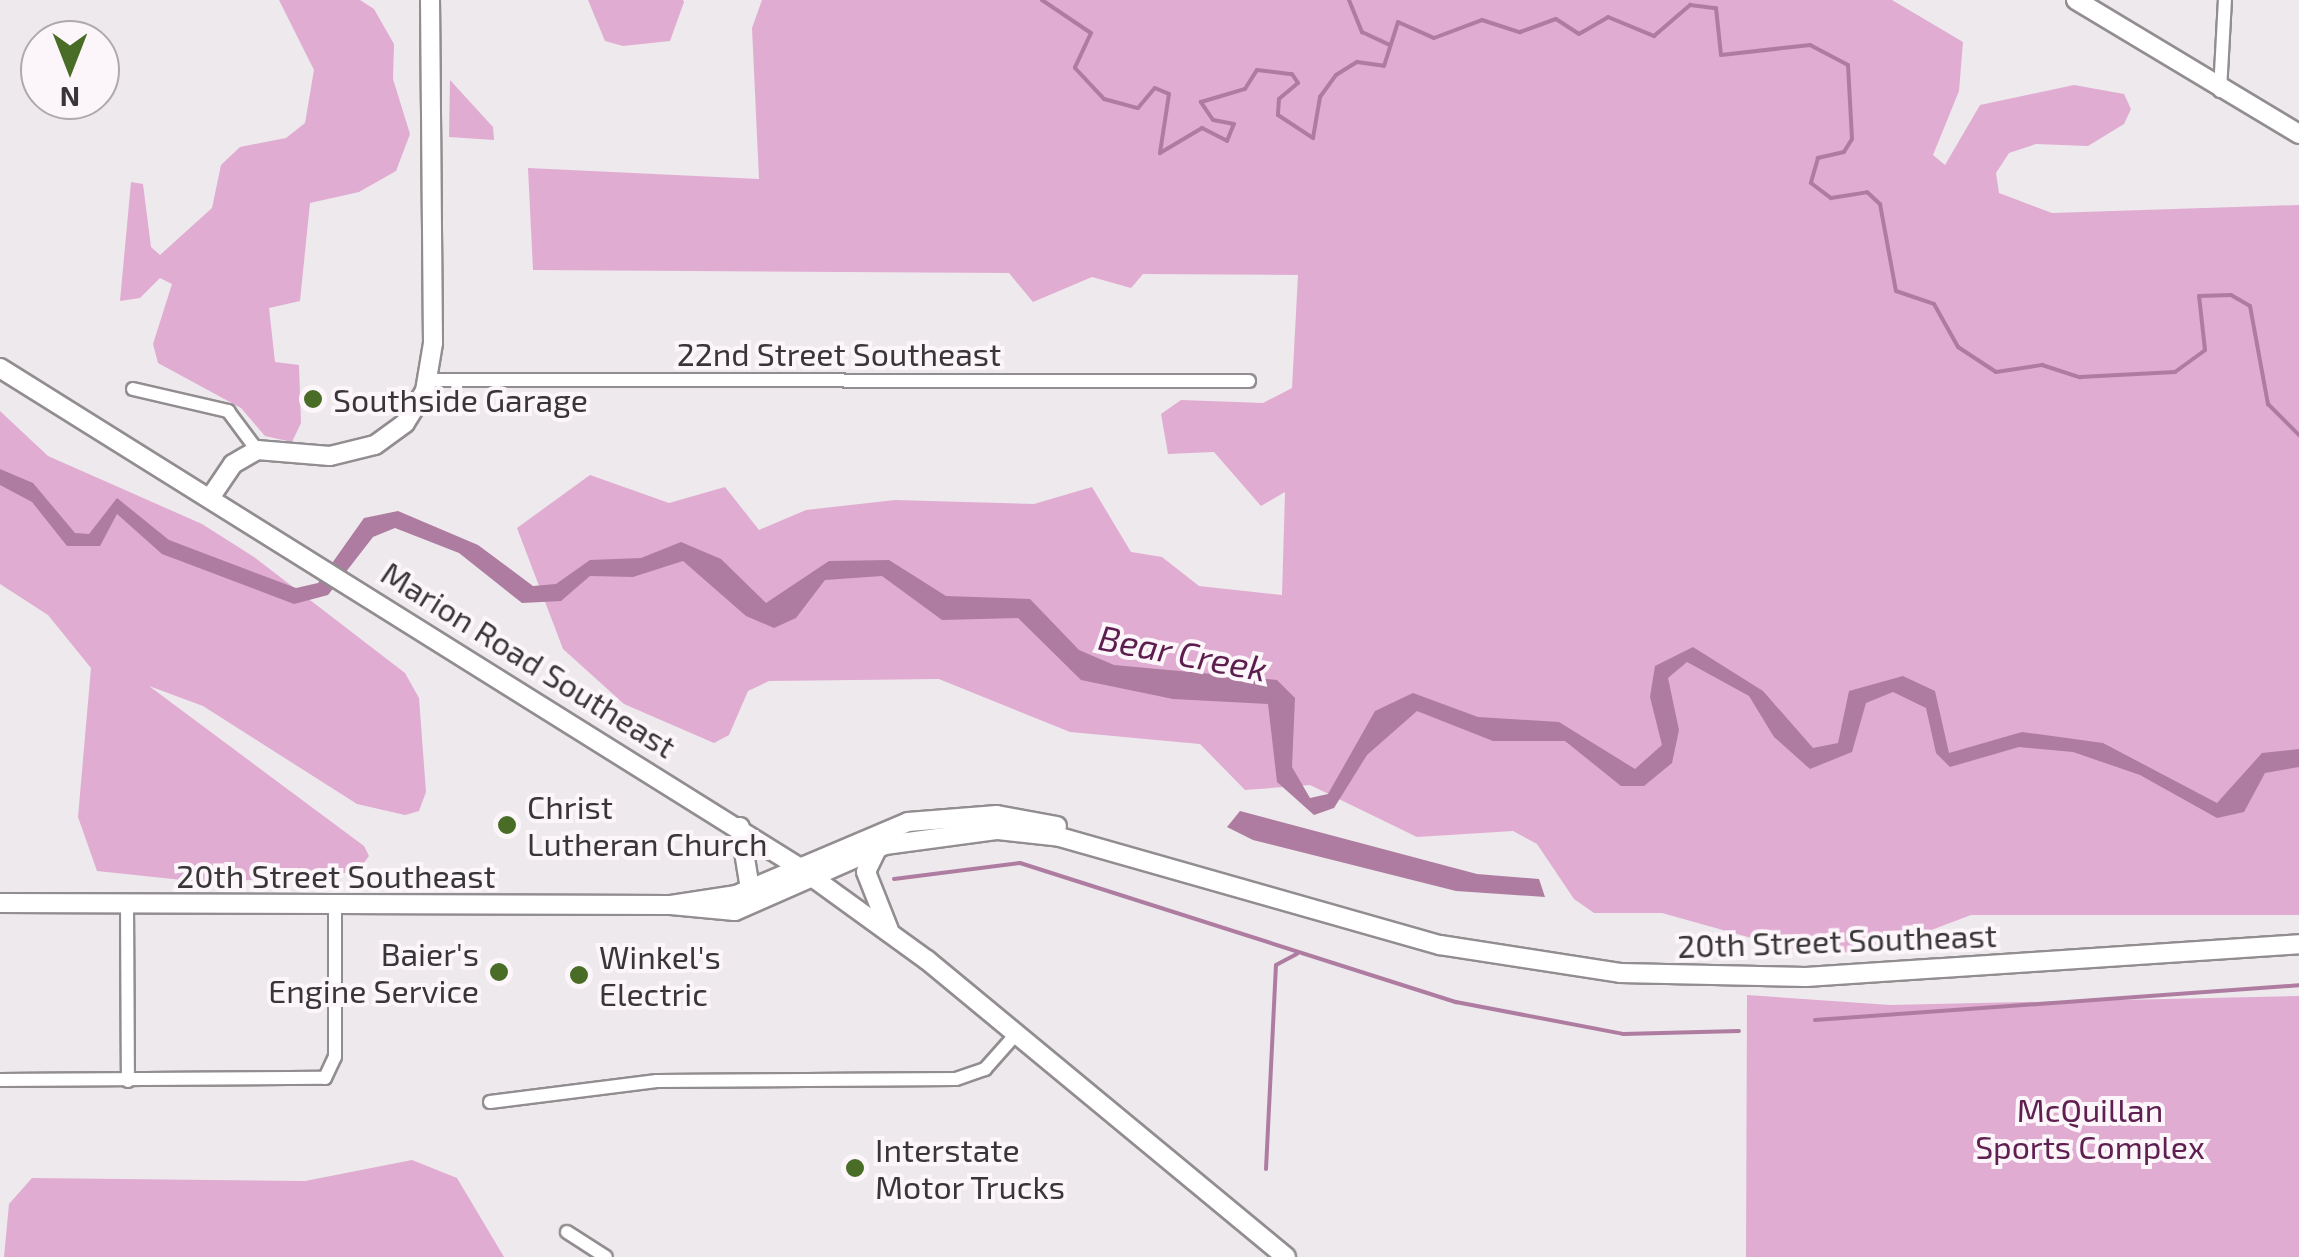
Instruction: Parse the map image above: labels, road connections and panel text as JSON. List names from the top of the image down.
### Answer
{
  "streets": {
    "street": ["22nd Street Southeast", "Marion Road Southeast", "20th Street Southeast"]
  },
  "crossings": [
    ["Marion Road Southeast", "20th Street Southeast"]
  ],
  "water": ["Bear Creek"],
  "parks": ["McQuillan Sports Complex"],
  "places": [
    "Southside Garage",
    "Christ Lutheran Church",
    "Baier's Engine Service",
    "Winkel's Electric",
    "Interstate Motor Trucks"
  ],
  "north": "bottom"
}
